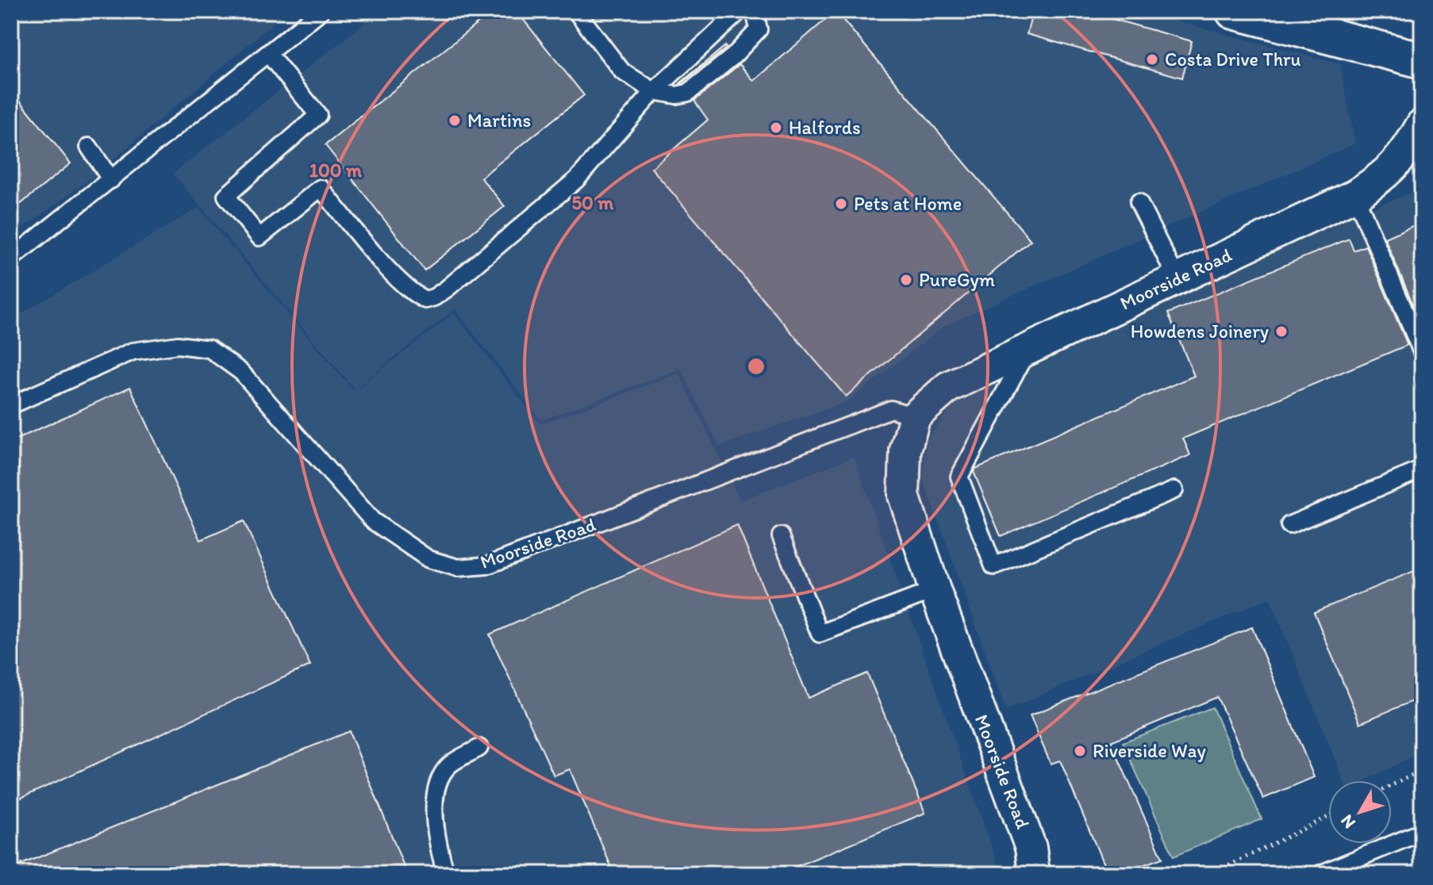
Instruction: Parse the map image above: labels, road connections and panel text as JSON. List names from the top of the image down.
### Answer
{
  "streets": {
    "street": ["Moorside Road"]
  },
  "places": [
    "Costa Drive Thru",
    "Martins",
    "Halfords",
    "Pets at Home",
    "PureGym",
    "Howdens Joinery",
    "Riverside Way"
  ],
  "north": "bottom left",
  "rings": ["100 m", "50 m"]
}
